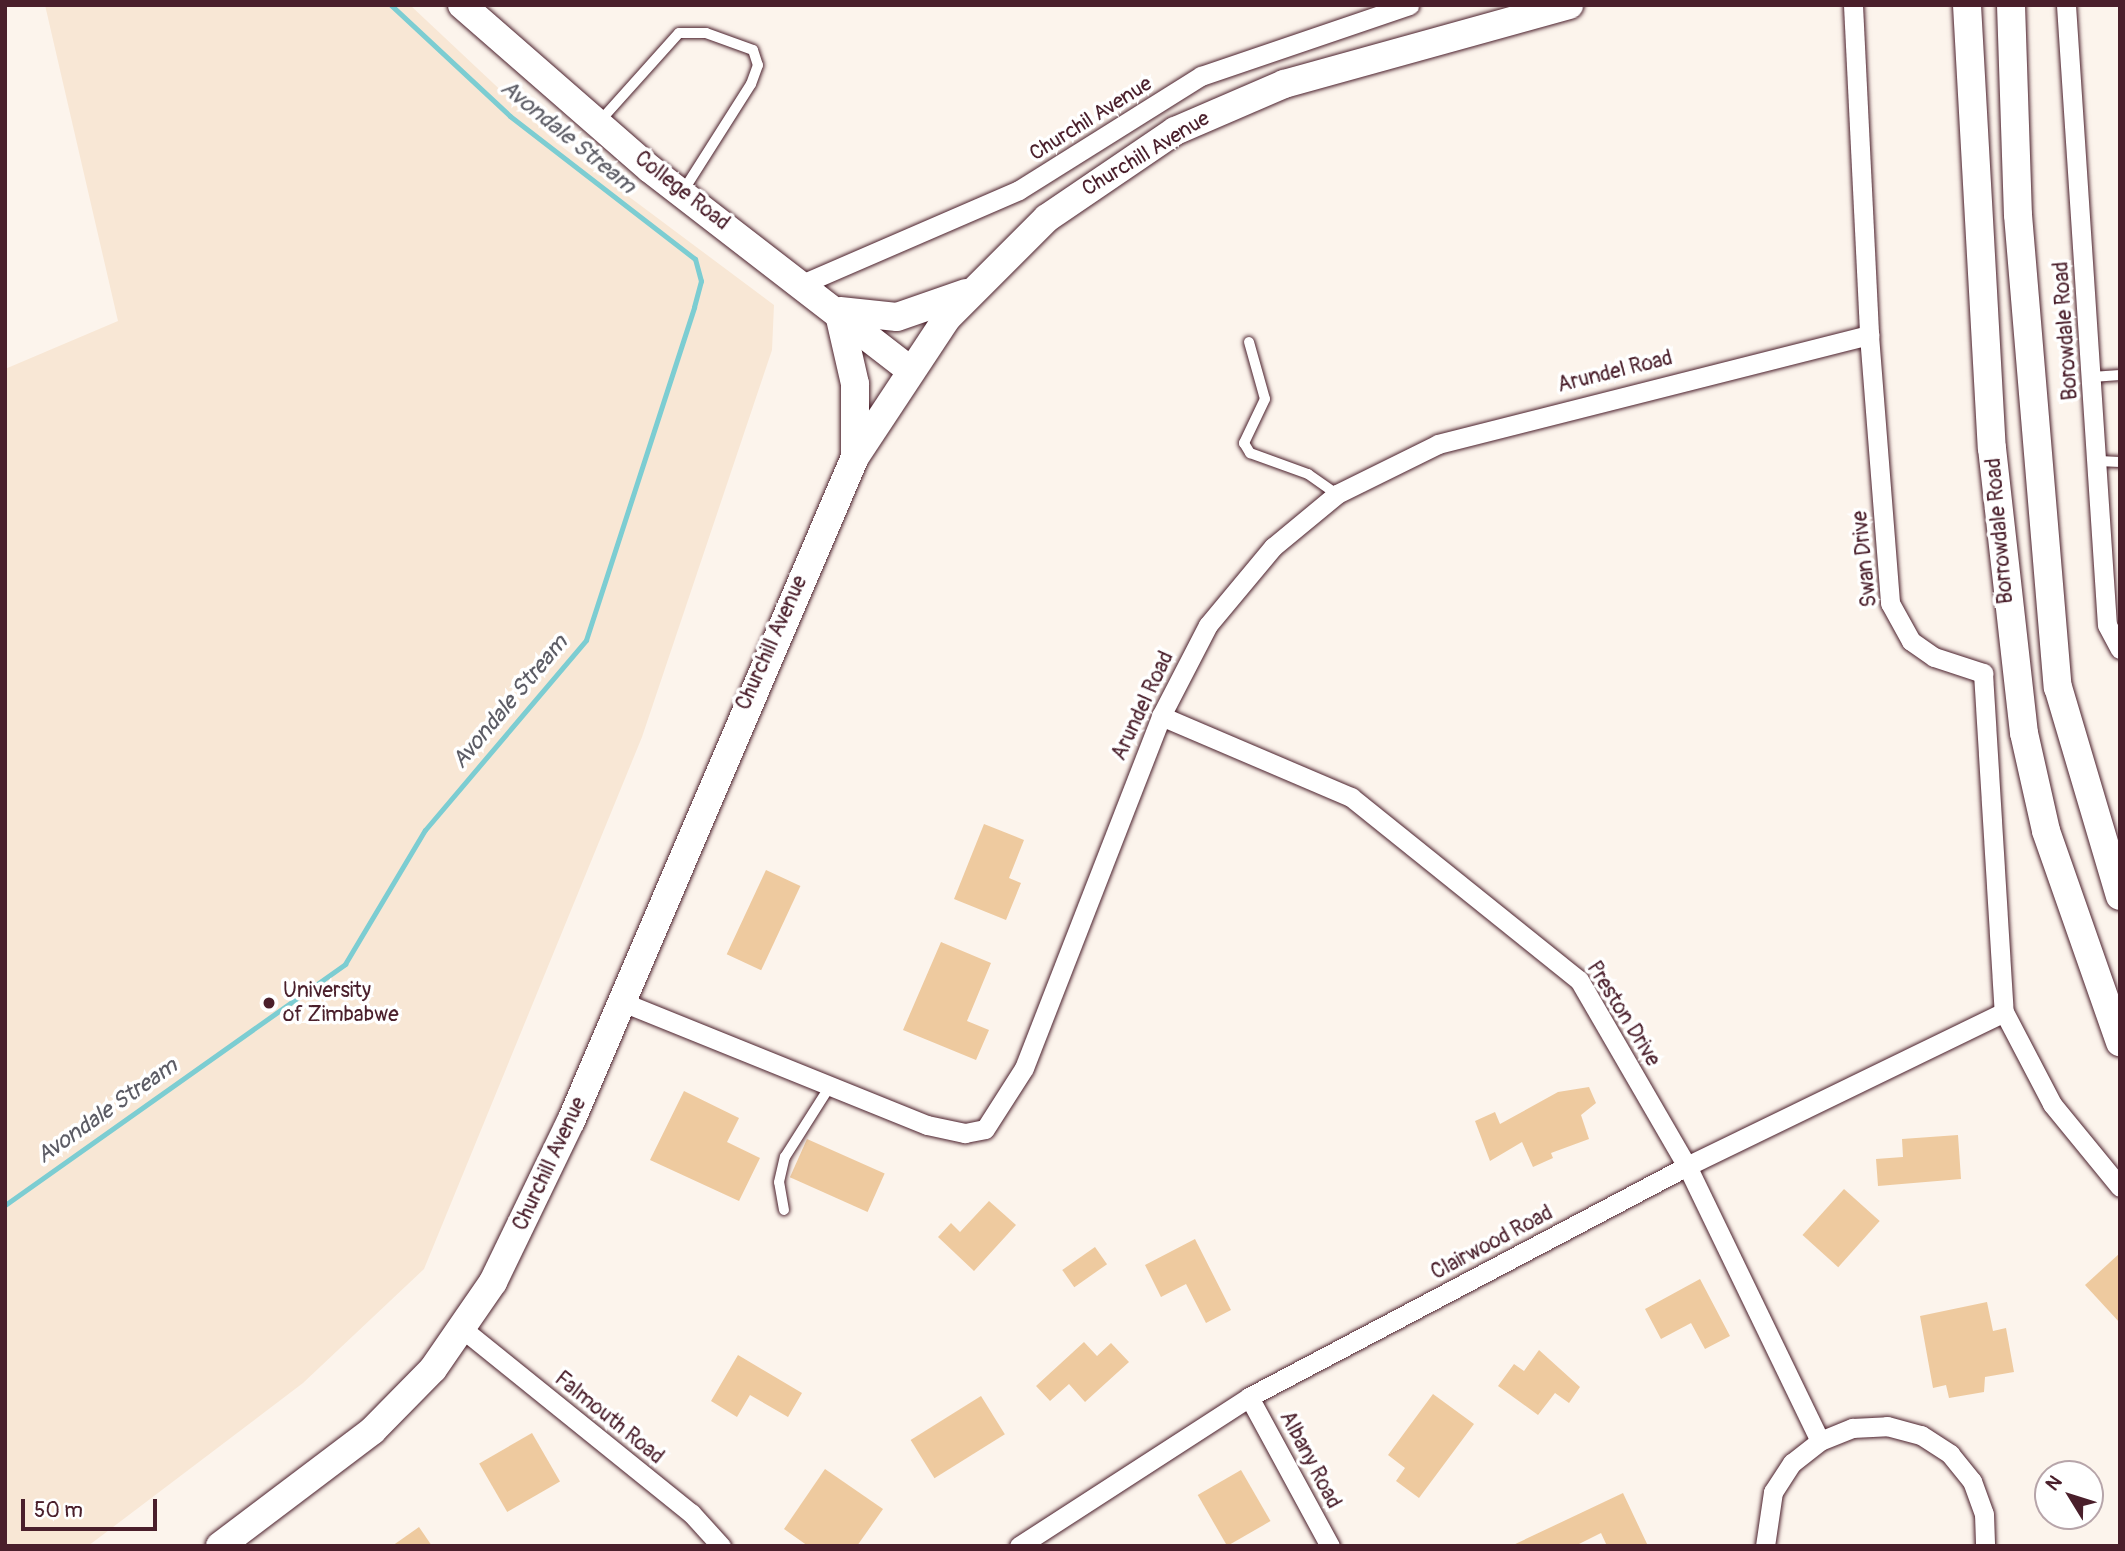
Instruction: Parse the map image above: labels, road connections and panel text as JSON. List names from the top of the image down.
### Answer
{
  "streets": {
    "main road": ["Churchill Avenue", "College Road", "Borrowdale Road"],
    "street": [
      "Churchil Avenue",
      "Borowdale Road",
      "Arundel Road",
      "Swan Drive",
      "Preston Drive",
      "Clairwood Road",
      "Falmouth Road",
      "Albany Road"
    ]
  },
  "crossings": [
    ["Churchil Avenue", "College Road"],
    ["Churchill Avenue", "College Road"],
    ["Churchill Avenue", "Arundel Road"],
    ["Churchill Avenue", "Falmouth Road"],
    ["Arundel Road", "Swan Drive"],
    ["Arundel Road", "Preston Drive"],
    ["Swan Drive", "Clairwood Road"],
    ["Preston Drive", "Clairwood Road"],
    ["Clairwood Road", "Albany Road"]
  ],
  "water": ["Avondale Stream"],
  "places": ["University of Zimbabwe"],
  "scale_bar": "50 m",
  "north": "top left"
}
